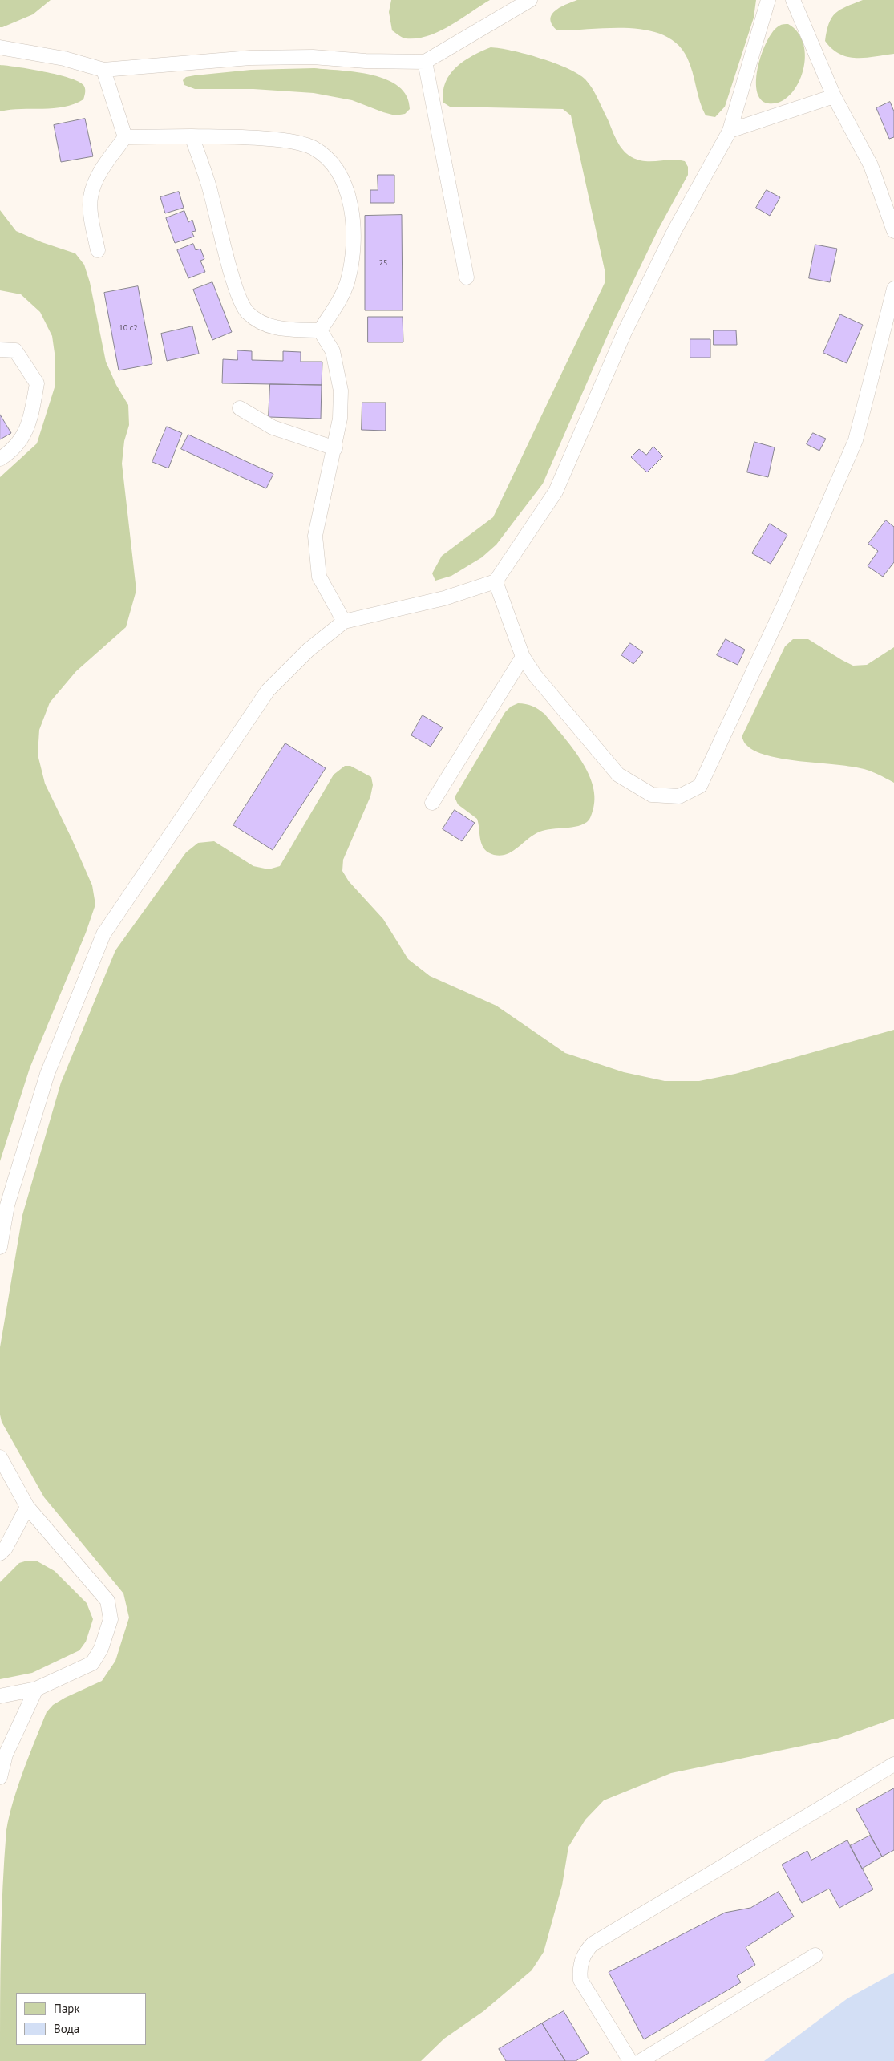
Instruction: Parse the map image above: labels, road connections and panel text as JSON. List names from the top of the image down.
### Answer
{
  "house_numbers": ["25", "10 с2"],
  "legend": ["Парк", "Вода"]
}
